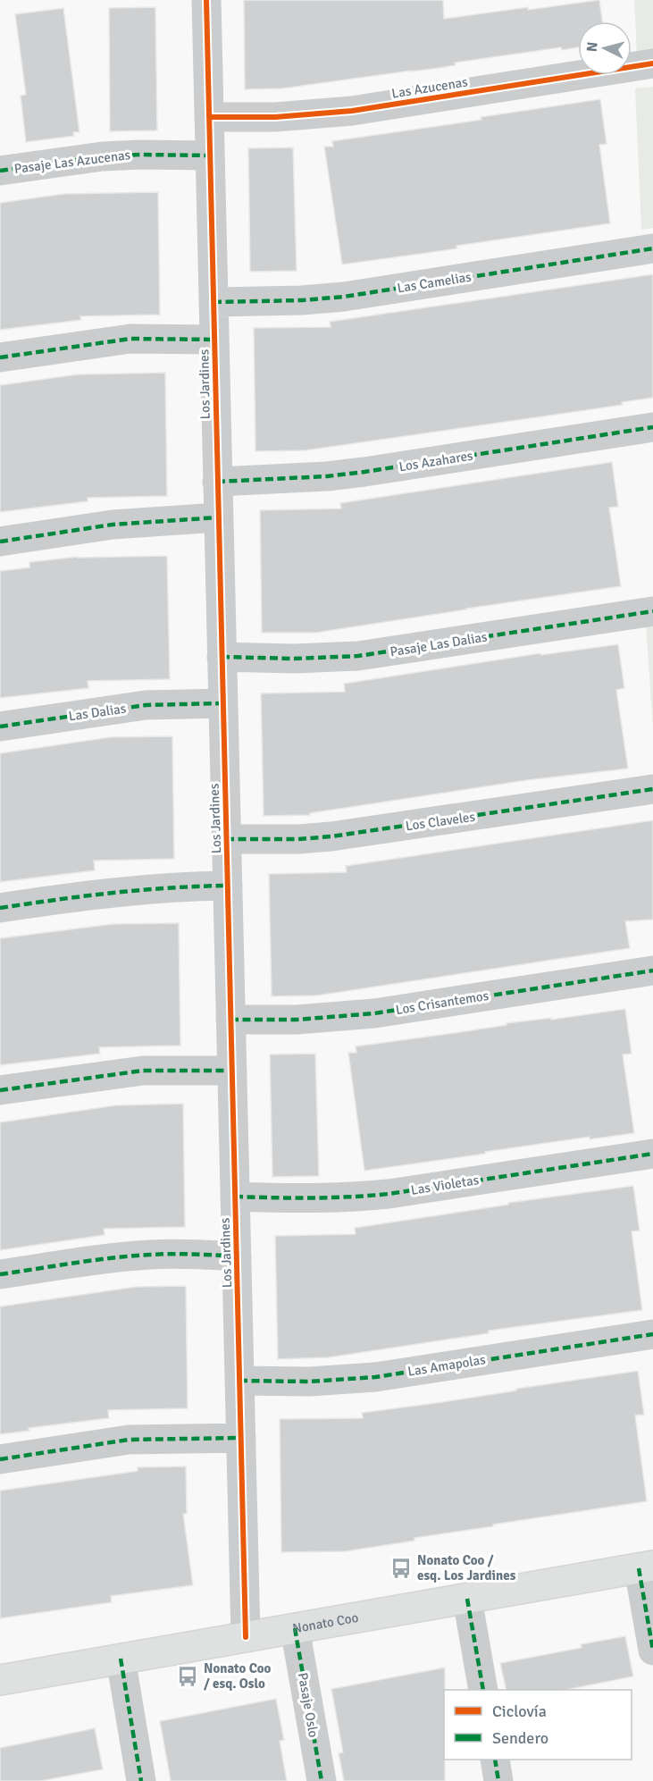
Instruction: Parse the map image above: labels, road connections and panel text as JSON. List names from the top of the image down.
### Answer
{
  "streets": {
    "main road": ["Nonato Coo"],
    "street": [
      "Las Azucenas",
      "Pasaje Las Azucenas",
      "Las Camelias",
      "Los Jardines",
      "Los Azahares",
      "Pasaje Las Dalias",
      "Las Dalias",
      "Los Claveles",
      "Los Crisantemos",
      "Las Violetas",
      "Las Amapolas",
      "Pasaje Oslo"
    ]
  },
  "crossings": [
    ["Las Azucenas", "Los Jardines"],
    ["Pasaje Las Azucenas", "Los Jardines"],
    ["Las Camelias", "Los Jardines"],
    ["Los Jardines", "Los Azahares"],
    ["Los Jardines", "Pasaje Las Dalias"],
    ["Los Jardines", "Las Dalias"],
    ["Los Jardines", "Los Claveles"],
    ["Los Jardines", "Los Crisantemos"],
    ["Los Jardines", "Las Violetas"],
    ["Los Jardines", "Las Amapolas"],
    ["Los Jardines", "Nonato Coo"],
    ["Nonato Coo", "Pasaje Oslo"]
  ],
  "places": {
    "bus stop": ["Nonato Coo / esq. Los Jardines", "Nonato Coo / esq. Oslo"]
  },
  "legend": ["Ciclovía", "Sendero"],
  "north": "left"
}
